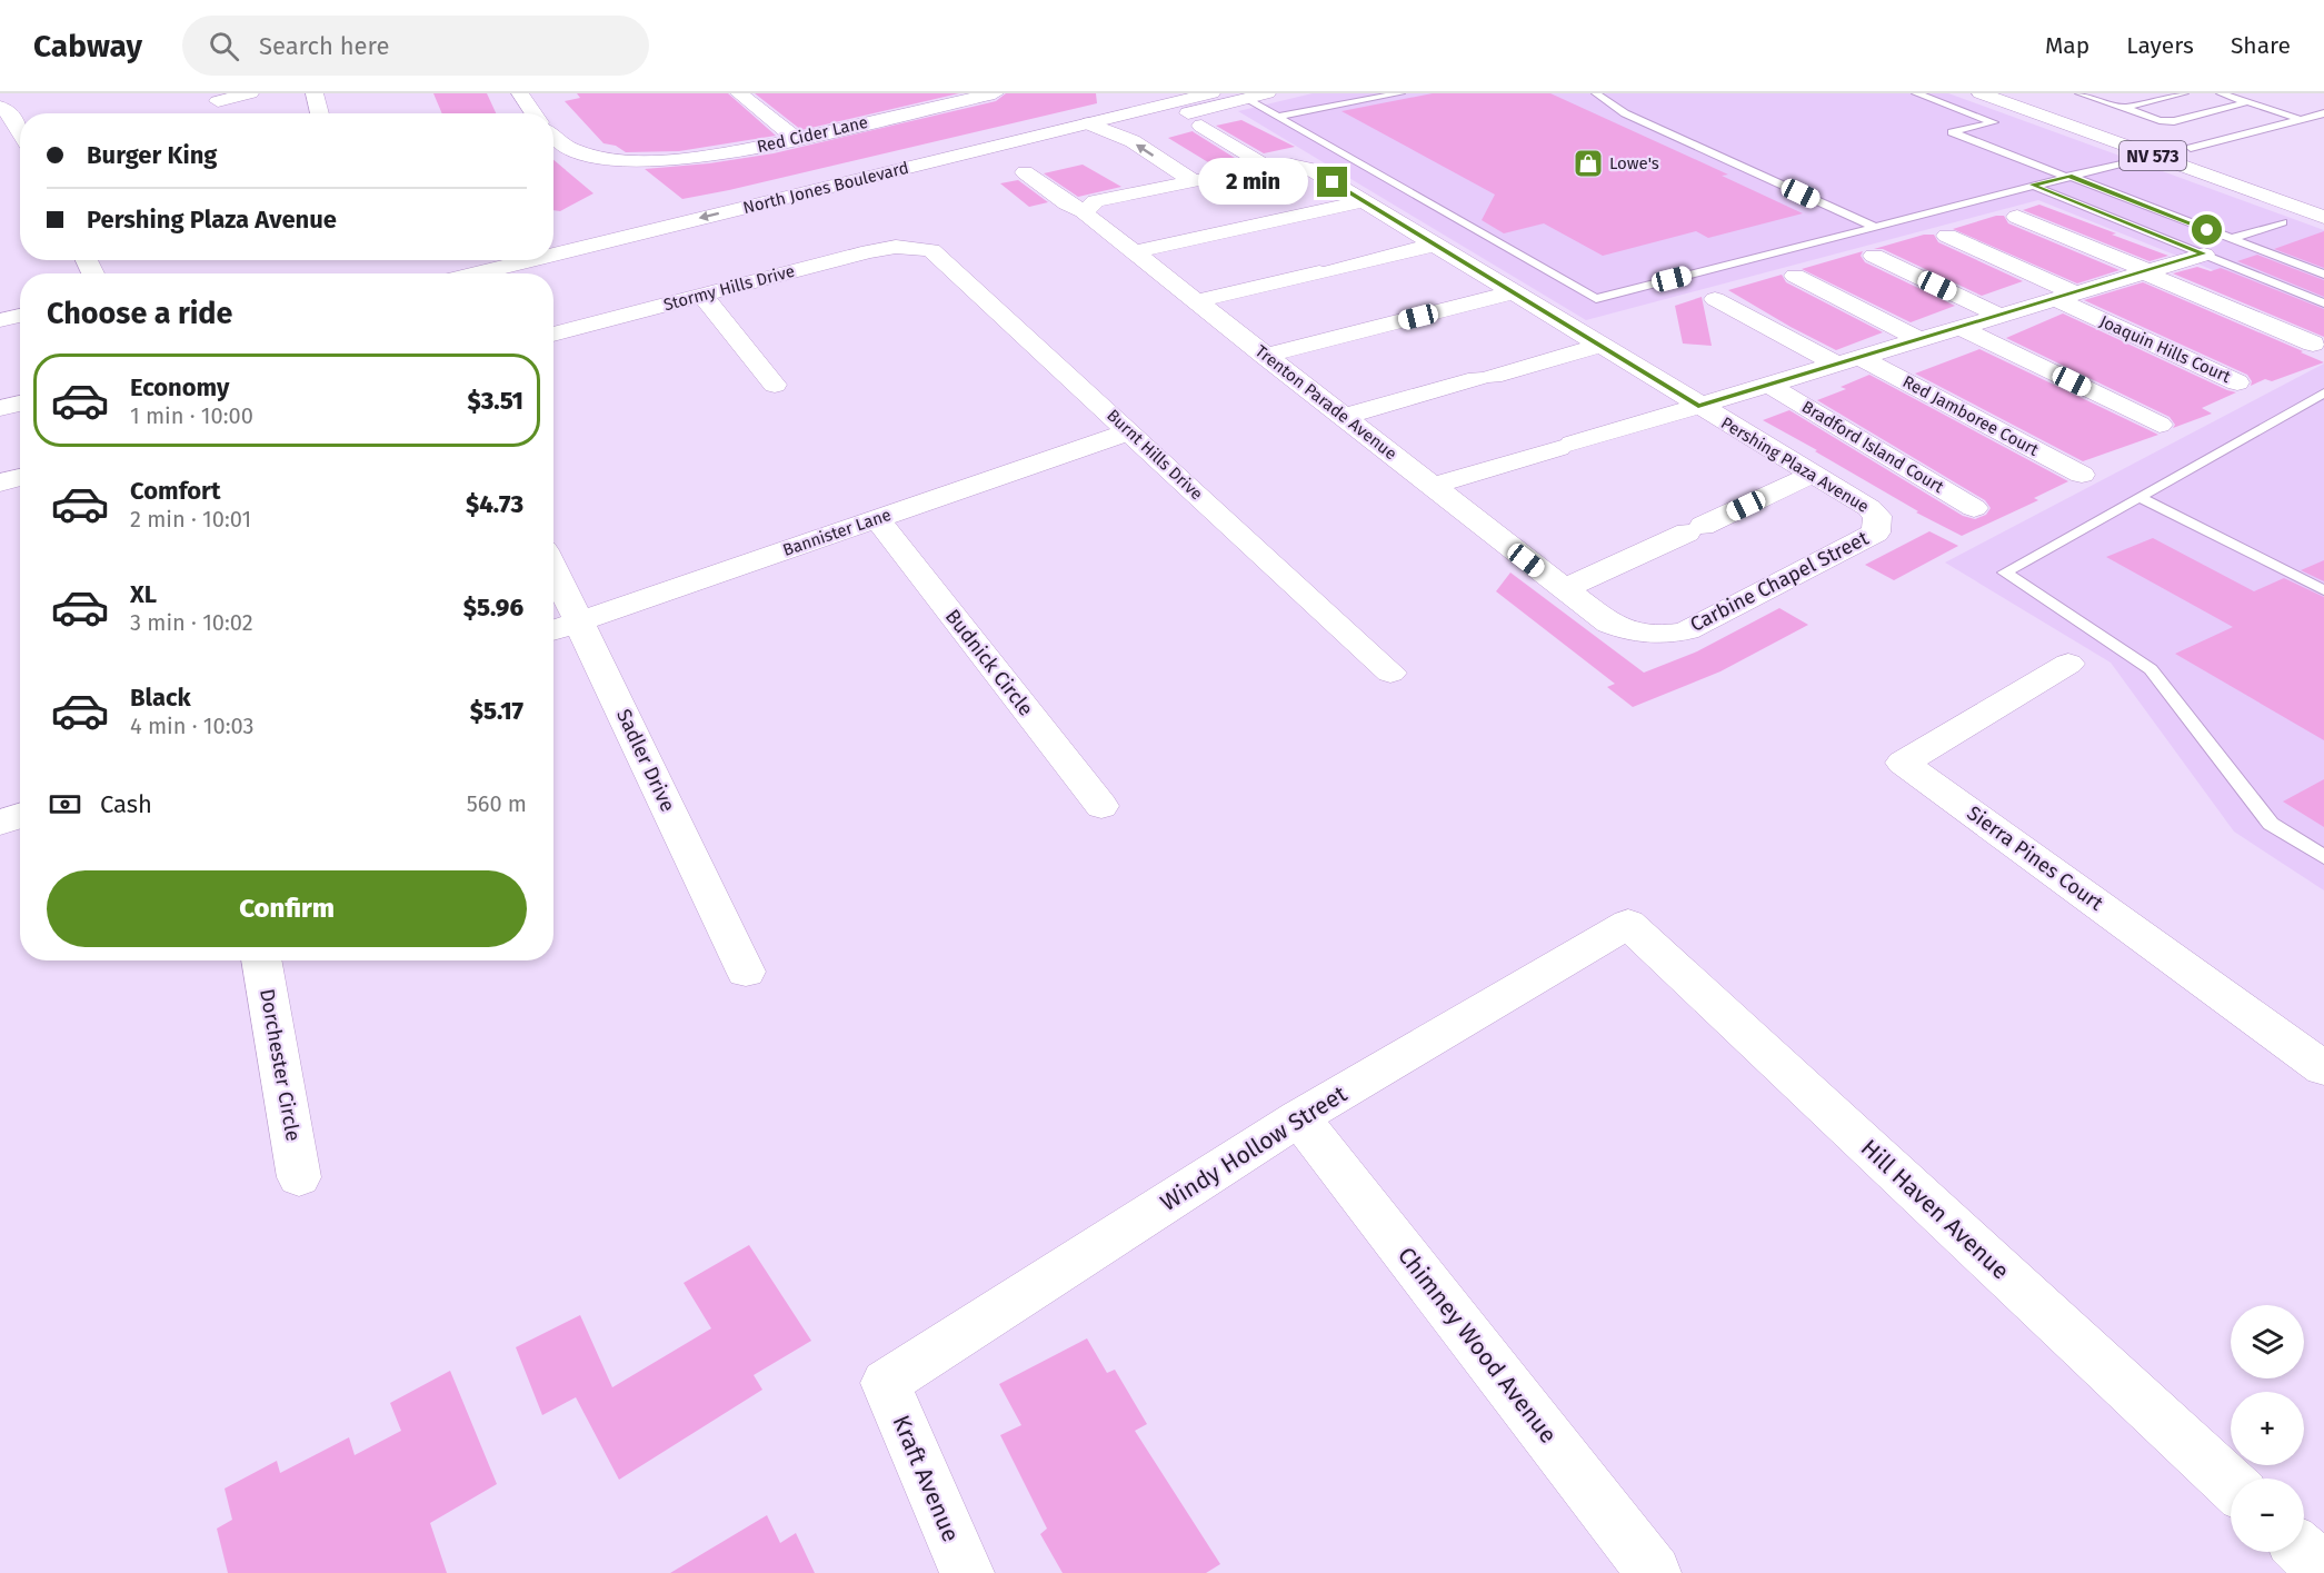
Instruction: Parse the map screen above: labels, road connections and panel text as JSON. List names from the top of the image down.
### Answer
{
  "streets": {
    "street": [
      "Red Cider Lane",
      "NV 573",
      "North Jones Boulevard",
      "Stormy Hills Drive",
      "Joaquin Hills Court",
      "Trenton Parade Avenue",
      "Red Jamboree Court",
      "Bradford Island Court",
      "Burnt Hills Drive",
      "Pershing Plaza Avenue",
      "Bannister Lane",
      "Carbine Chapel Street",
      "Budnick Circle",
      "Sadler Drive",
      "Sierra Pines Court",
      "Dorchester Circle",
      "Windy Hollow Street",
      "Hill Haven Avenue",
      "Chimney Wood Avenue",
      "Kraft Avenue"
    ]
  },
  "crossings": [
    ["Stormy Hills Drive", "Burnt Hills Drive"],
    ["Trenton Parade Avenue", "Carbine Chapel Street"],
    ["Burnt Hills Drive", "Bannister Lane"],
    ["Pershing Plaza Avenue", "Carbine Chapel Street"],
    ["Bannister Lane", "Budnick Circle"],
    ["Bannister Lane", "Sadler Drive"],
    ["Windy Hollow Street", "Hill Haven Avenue"],
    ["Windy Hollow Street", "Chimney Wood Avenue"],
    ["Windy Hollow Street", "Kraft Avenue"]
  ],
  "places": {
    "shop": ["Lowe's"]
  },
  "page": {
    "header": "Cabway",
    "search": "Search here",
    "nav": ["Map", "Layers", "Share"],
    "banner": ["Burger King", "Pershing Plaza Avenue"],
    "bubble": "2 min",
    "heading": "Choose a ride",
    "list": [
      {
        "name": "Economy",
        "note": "1 min · 10:00",
        "value": "$3.51"
      },
      {
        "name": "Comfort",
        "note": "2 min · 10:01",
        "value": "$4.73"
      },
      {
        "name": "XL",
        "note": "3 min · 10:02",
        "value": "$5.96"
      },
      {
        "name": "Black",
        "note": "4 min · 10:03",
        "value": "$5.17"
      }
    ],
    "pay": ["Cash", "560 m"],
    "buttons": "Confirm",
    "map_buttons": ["+", "−"]
  }
}
